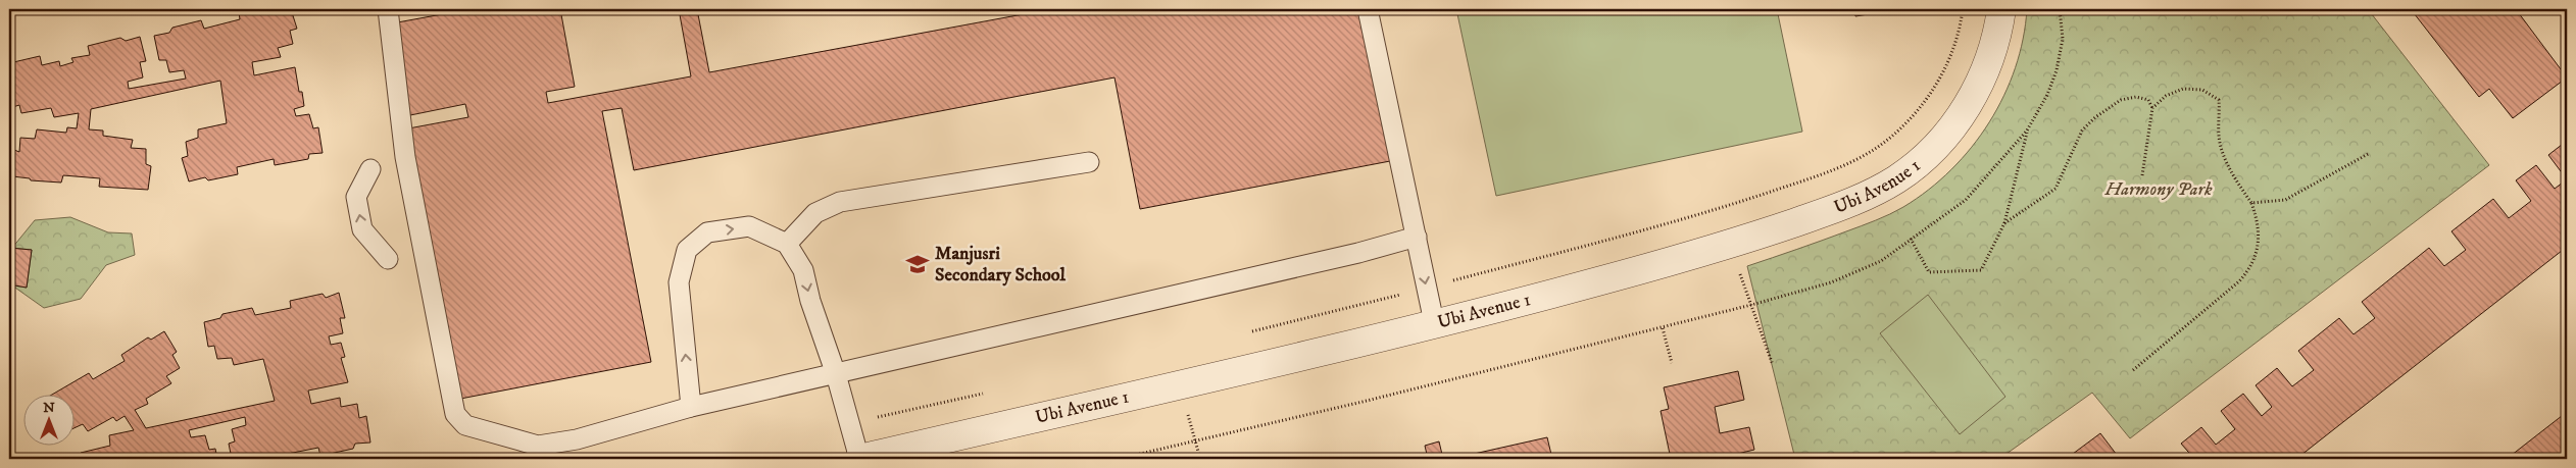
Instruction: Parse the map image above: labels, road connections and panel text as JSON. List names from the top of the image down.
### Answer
{
  "streets": {
    "street": ["Ubi Avenue 1"]
  },
  "parks": ["Harmony Park"],
  "places": {
    "school or university": ["Manjusri Secondary School"]
  },
  "north": "top"
}
